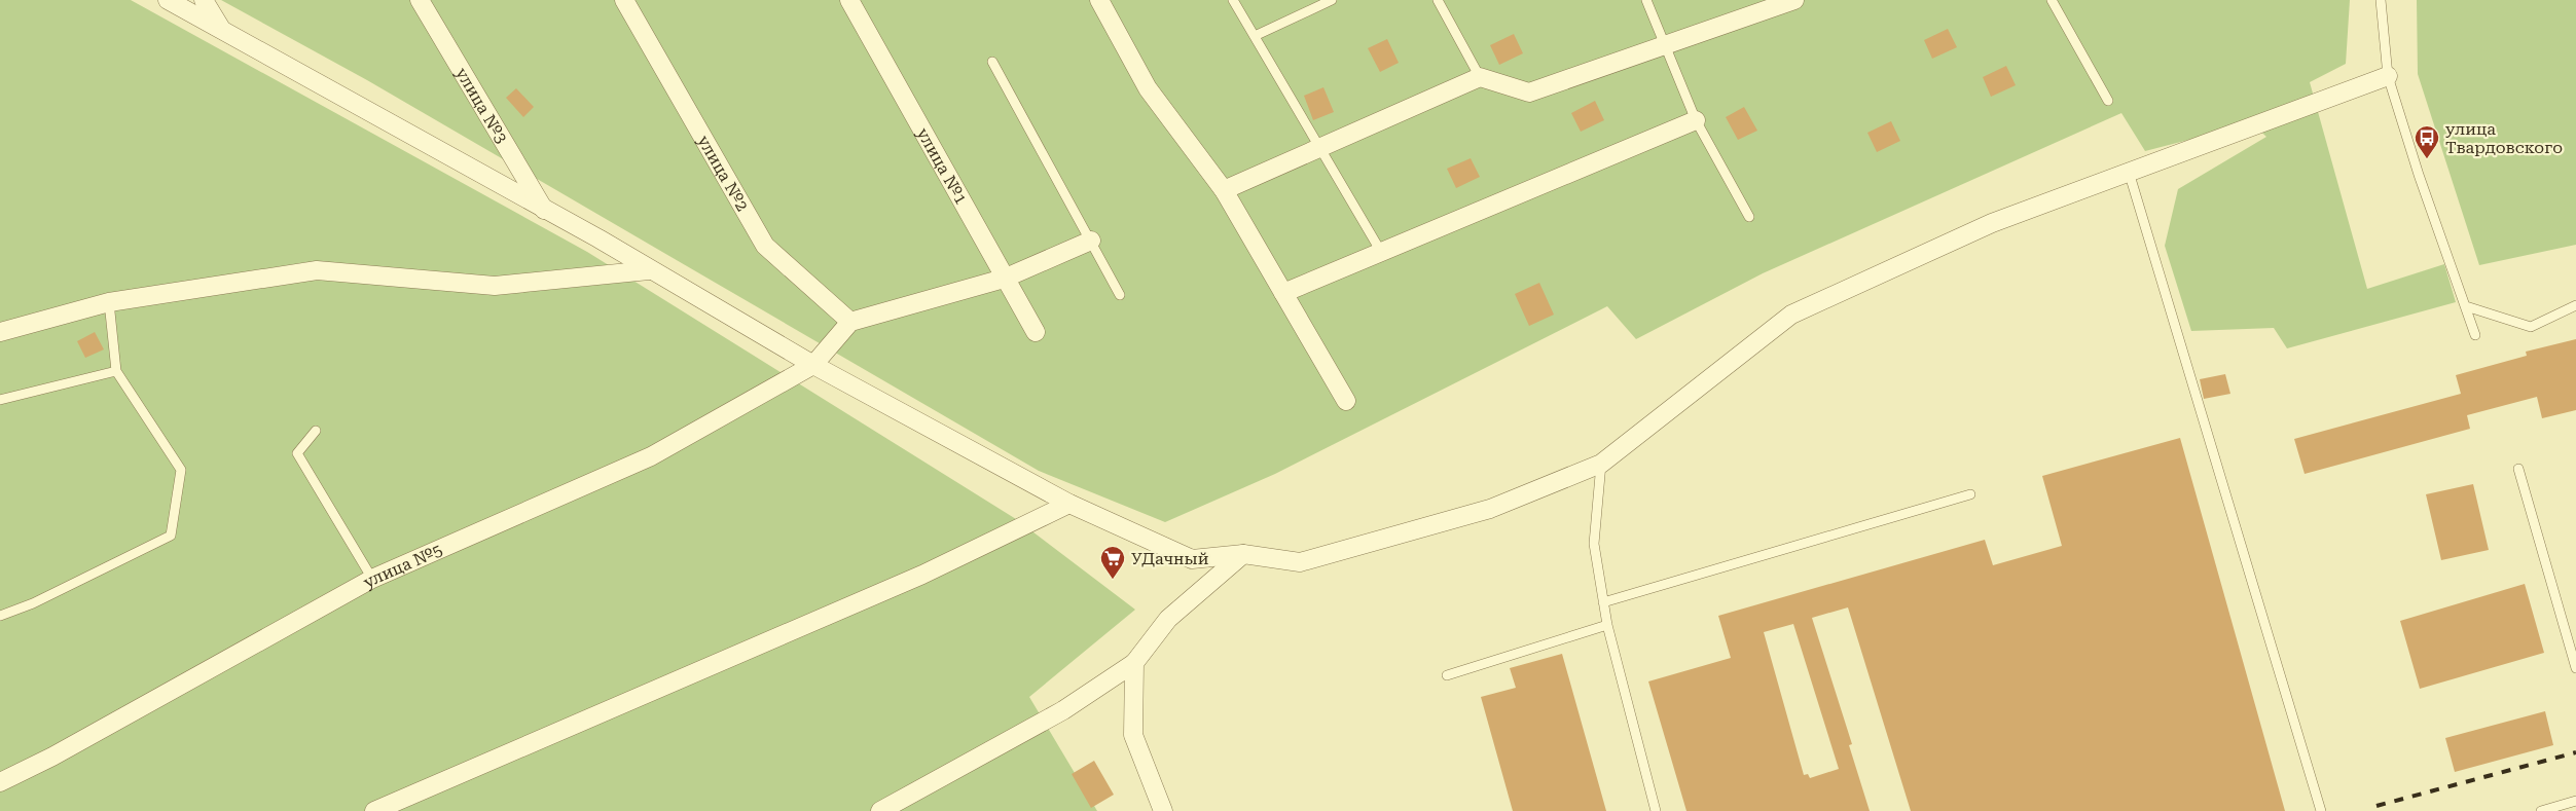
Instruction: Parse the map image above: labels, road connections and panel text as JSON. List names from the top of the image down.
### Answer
{
  "streets": {
    "street": [
      "улица №3",
      "улица №1",
      "улица №2",
      "улица №5"
    ]
  },
  "places": {
    "bus stop": ["улица Твардовского"],
    "supermarket": ["УДачный"]
  }
}
